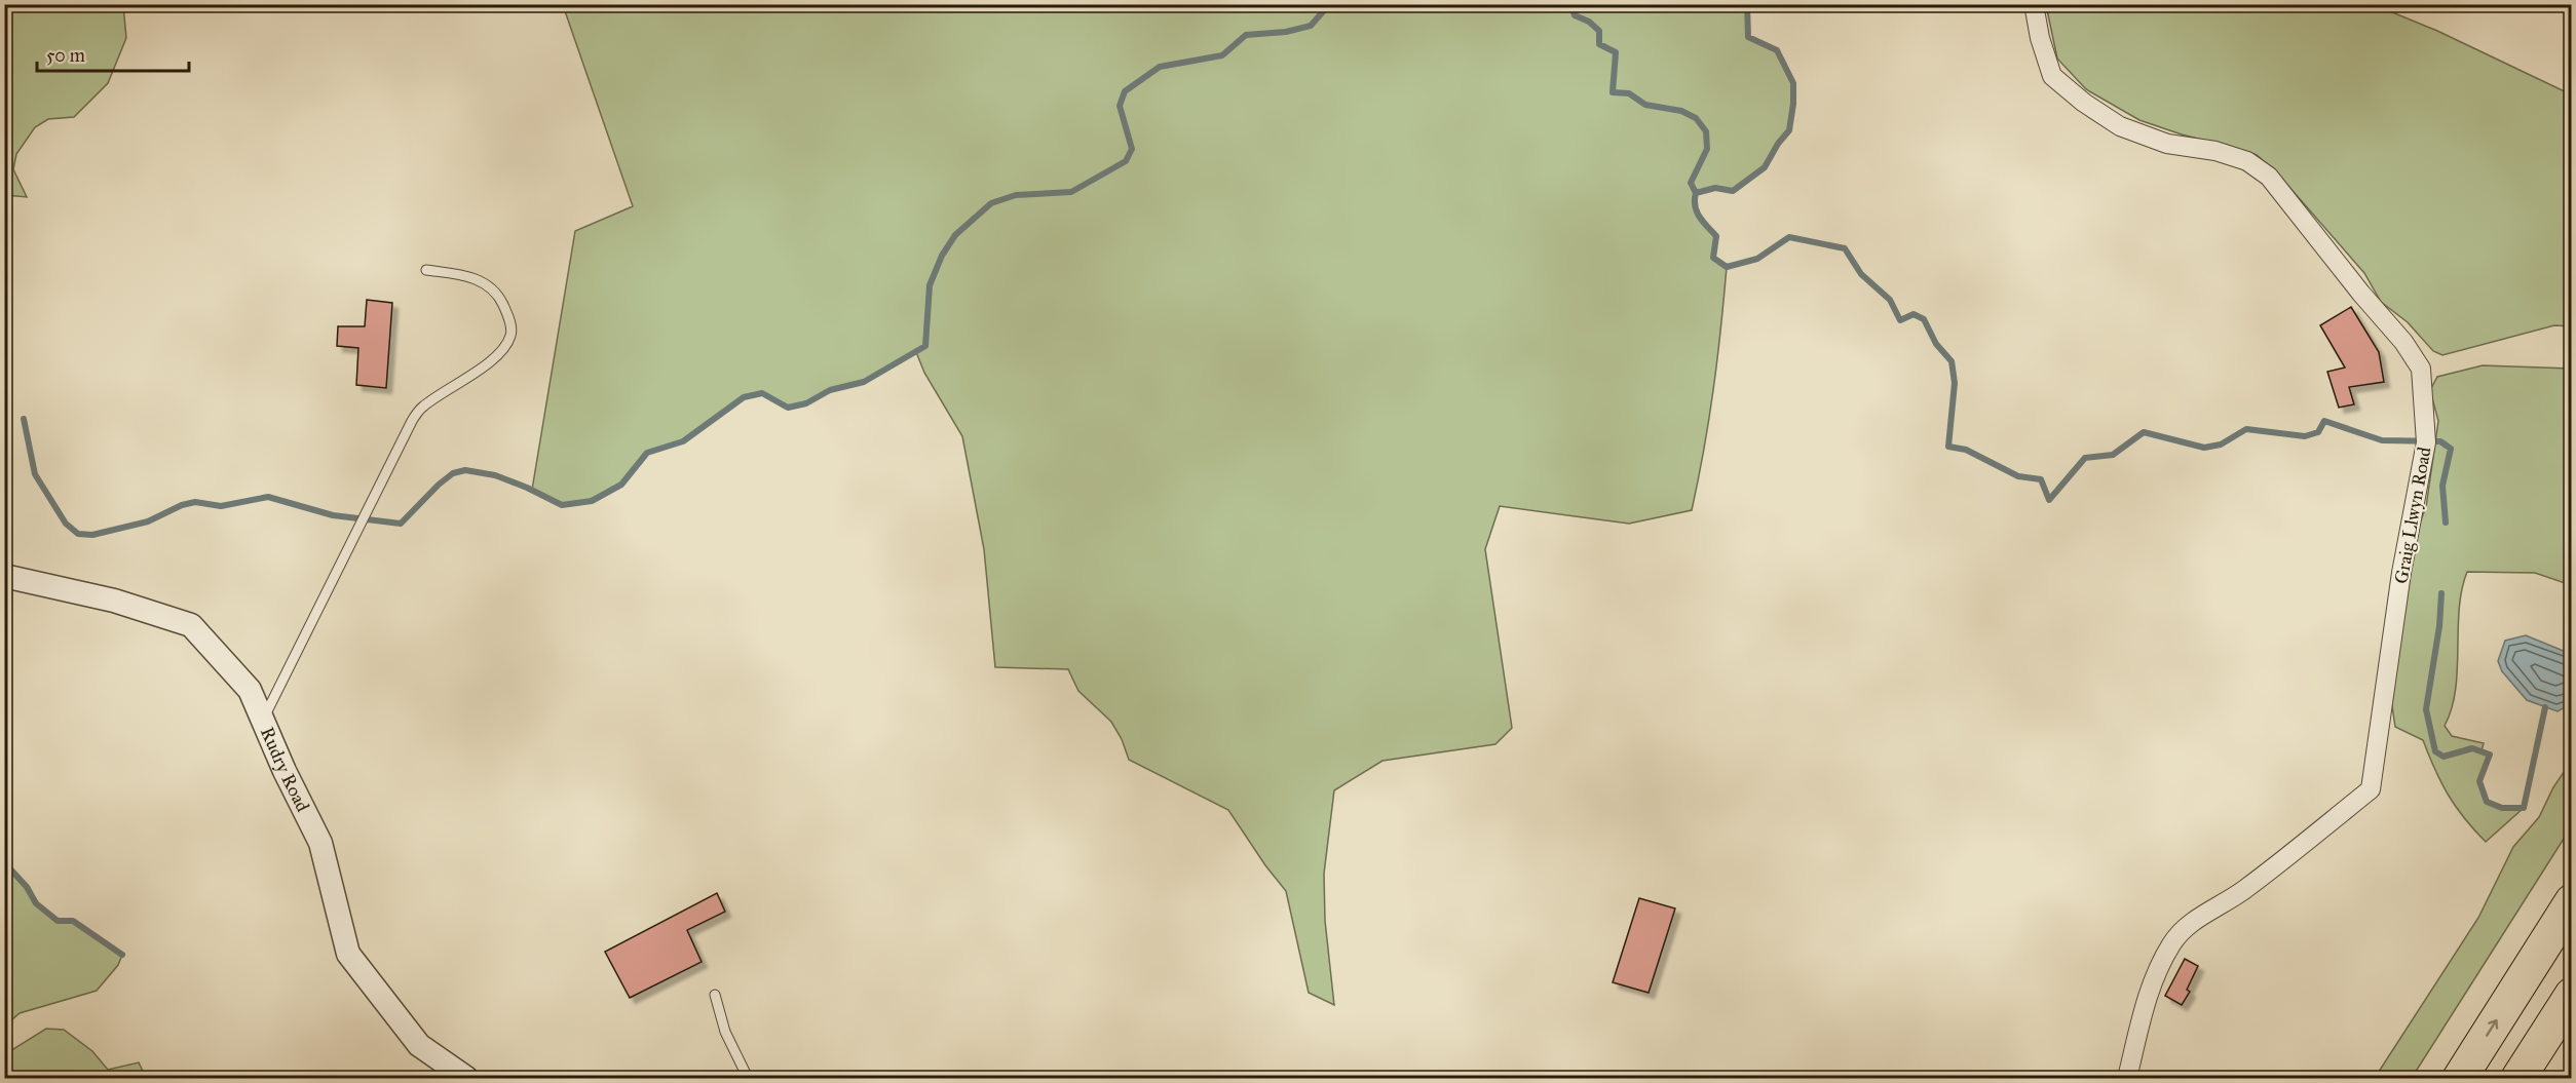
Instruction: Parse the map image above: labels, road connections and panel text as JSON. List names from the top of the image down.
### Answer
{
  "streets": {
    "street": ["Graig Llwyn Road", "Rudry Road"]
  },
  "scale_bar": "50 m"
}
